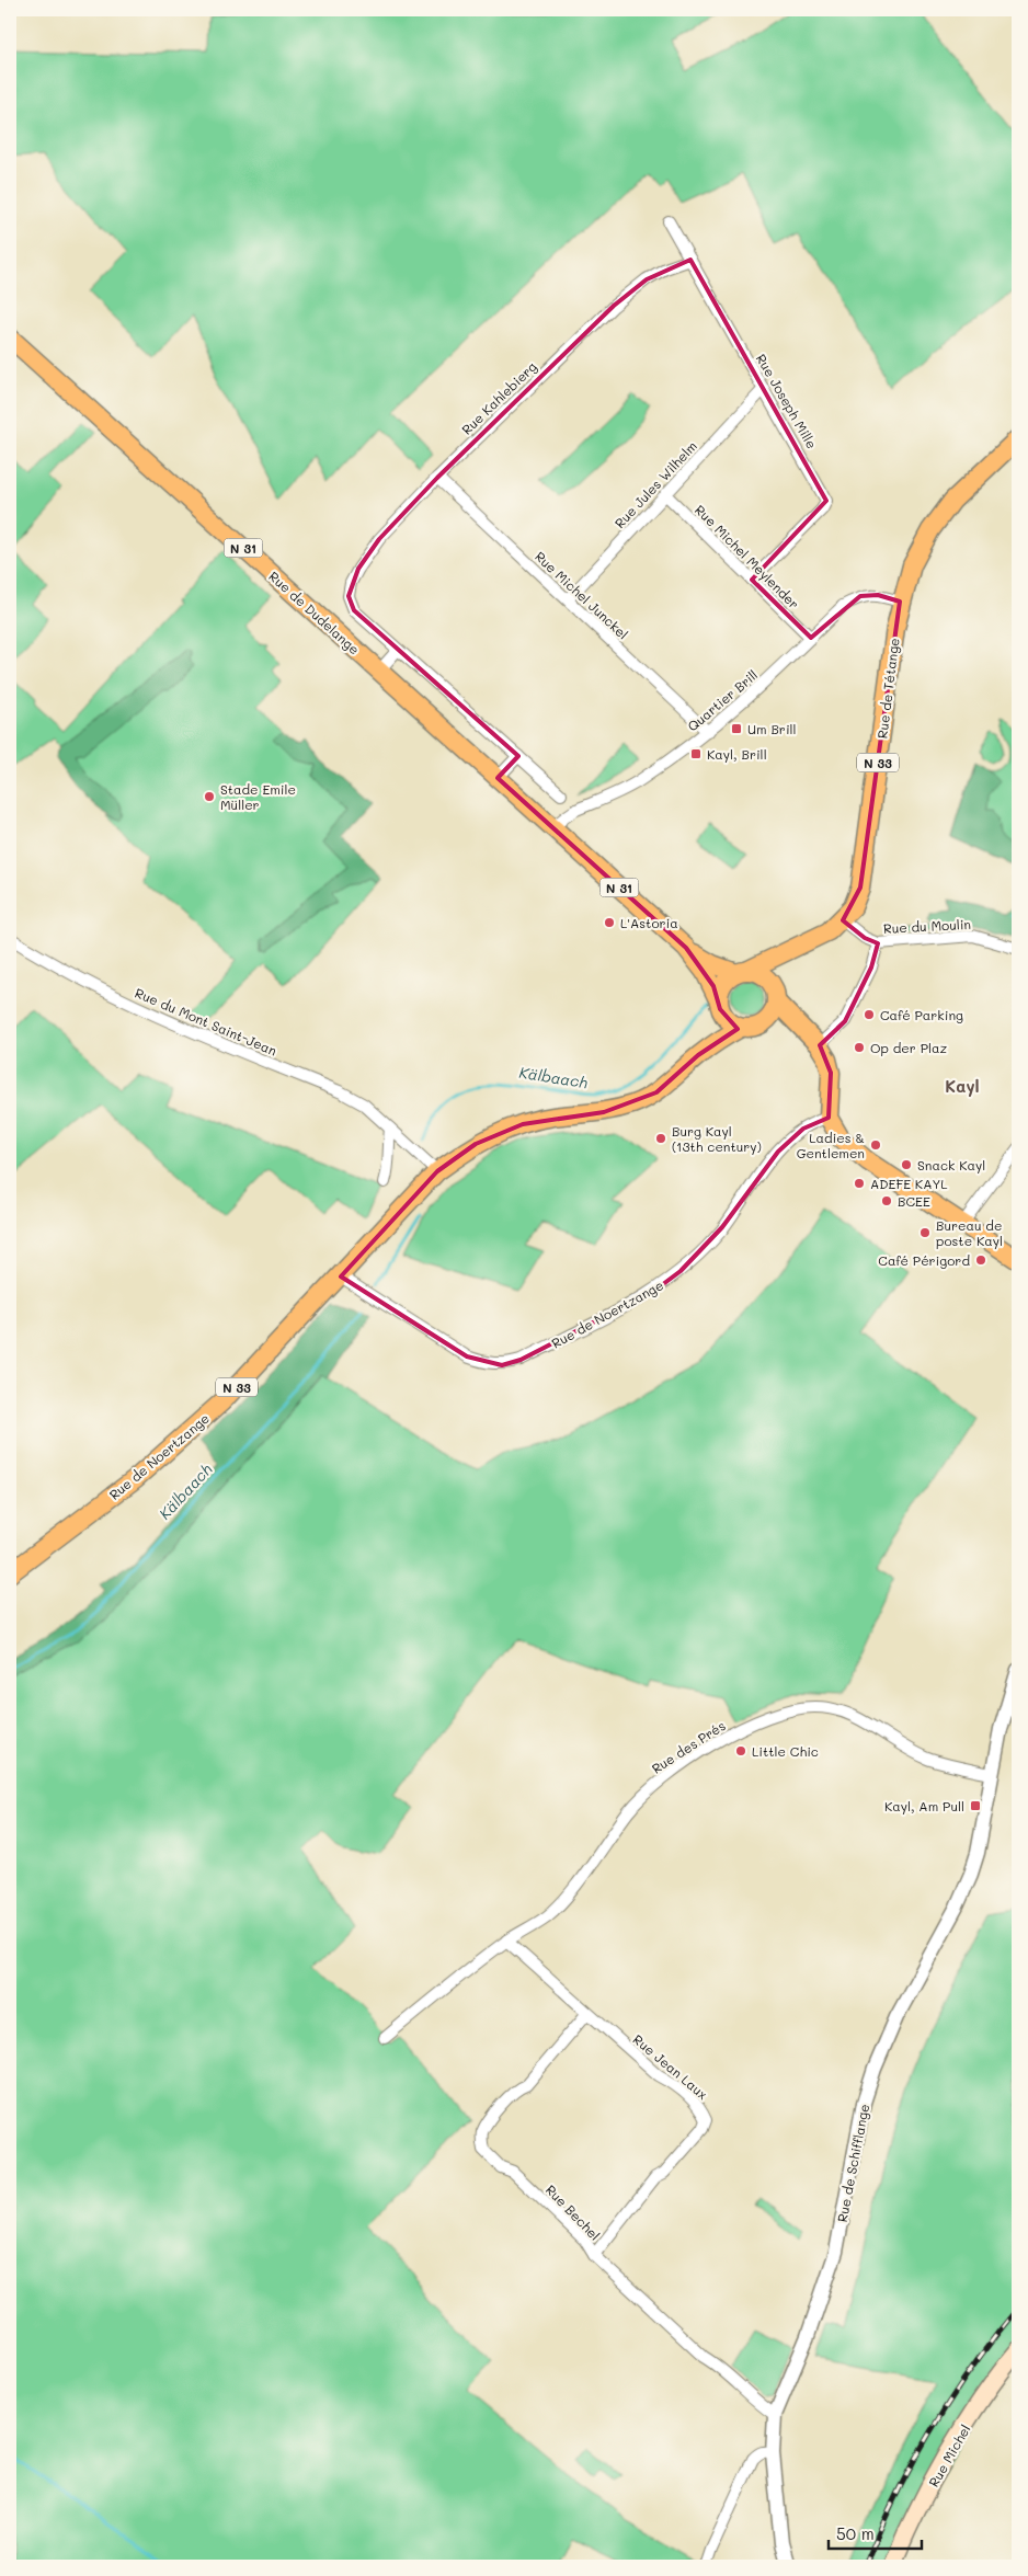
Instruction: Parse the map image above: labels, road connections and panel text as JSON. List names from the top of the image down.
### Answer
{
  "streets": {
    "main road": [
      "N 31",
      "Rue de Dudelange",
      "Rue de Tétange",
      "N 33",
      "Rue de Noertzange",
      "Rue Michel"
    ],
    "street": [
      "Rue Kahlebierg",
      "Rue Joseph Mille",
      "Rue Jules Wilhelm",
      "Rue Michel Meylender",
      "Rue Michel Junckel",
      "Quartier Brill",
      "Rue du Moulin",
      "Rue du Mont Saint-Jean",
      "Rue des Prés",
      "Rue Jean Laux",
      "Rue de Schifflange",
      "Rue Bechel"
    ]
  },
  "crossings": [
    ["Rue Kahlebierg", "Rue Joseph Mille"],
    ["Rue Kahlebierg", "Rue Michel Junckel"],
    ["Rue Kahlebierg", "Rue de Dudelange"],
    ["Rue Joseph Mille", "Rue Jules Wilhelm"],
    ["Rue Joseph Mille", "Rue Michel Meylender"],
    ["Rue Jules Wilhelm", "Rue Michel Meylender"],
    ["Rue Jules Wilhelm", "Rue Michel Junckel"],
    ["Rue Michel Meylender", "Quartier Brill"],
    ["Rue Michel Junckel", "Quartier Brill"],
    ["Rue de Dudelange", "Quartier Brill"],
    ["Rue de Dudelange", "N 33"],
    ["Rue de Tétange", "Quartier Brill"],
    ["Rue de Tétange", "N 33"],
    ["Rue de Tétange", "Rue du Moulin"],
    ["N 33", "Rue de Noertzange"],
    ["Rue du Mont Saint-Jean", "Rue de Noertzange"],
    ["Rue des Prés", "Rue Jean Laux"],
    ["Rue des Prés", "Rue de Schifflange"],
    ["Rue Jean Laux", "Rue Bechel"],
    ["Rue de Schifflange", "Rue Bechel"]
  ],
  "districts": ["Kayl"],
  "water": ["Kälbaach"],
  "places": {
    "transit": ["Um Brill", "Kayl, Brill", "Kayl, Am Pull"],
    "other": [
      "Stade Emile Müller",
      "L'Astoria",
      "Café Parking",
      "Op der Plaz",
      "Burg Kayl (13th century)",
      "Ladies & Gentlemen",
      "Snack Kayl",
      "ADEFE KAYL",
      "BCEE",
      "Bureau de poste Kayl",
      "Café Périgord",
      "Little Chic"
    ]
  },
  "scale_bar": "50 m"
}
